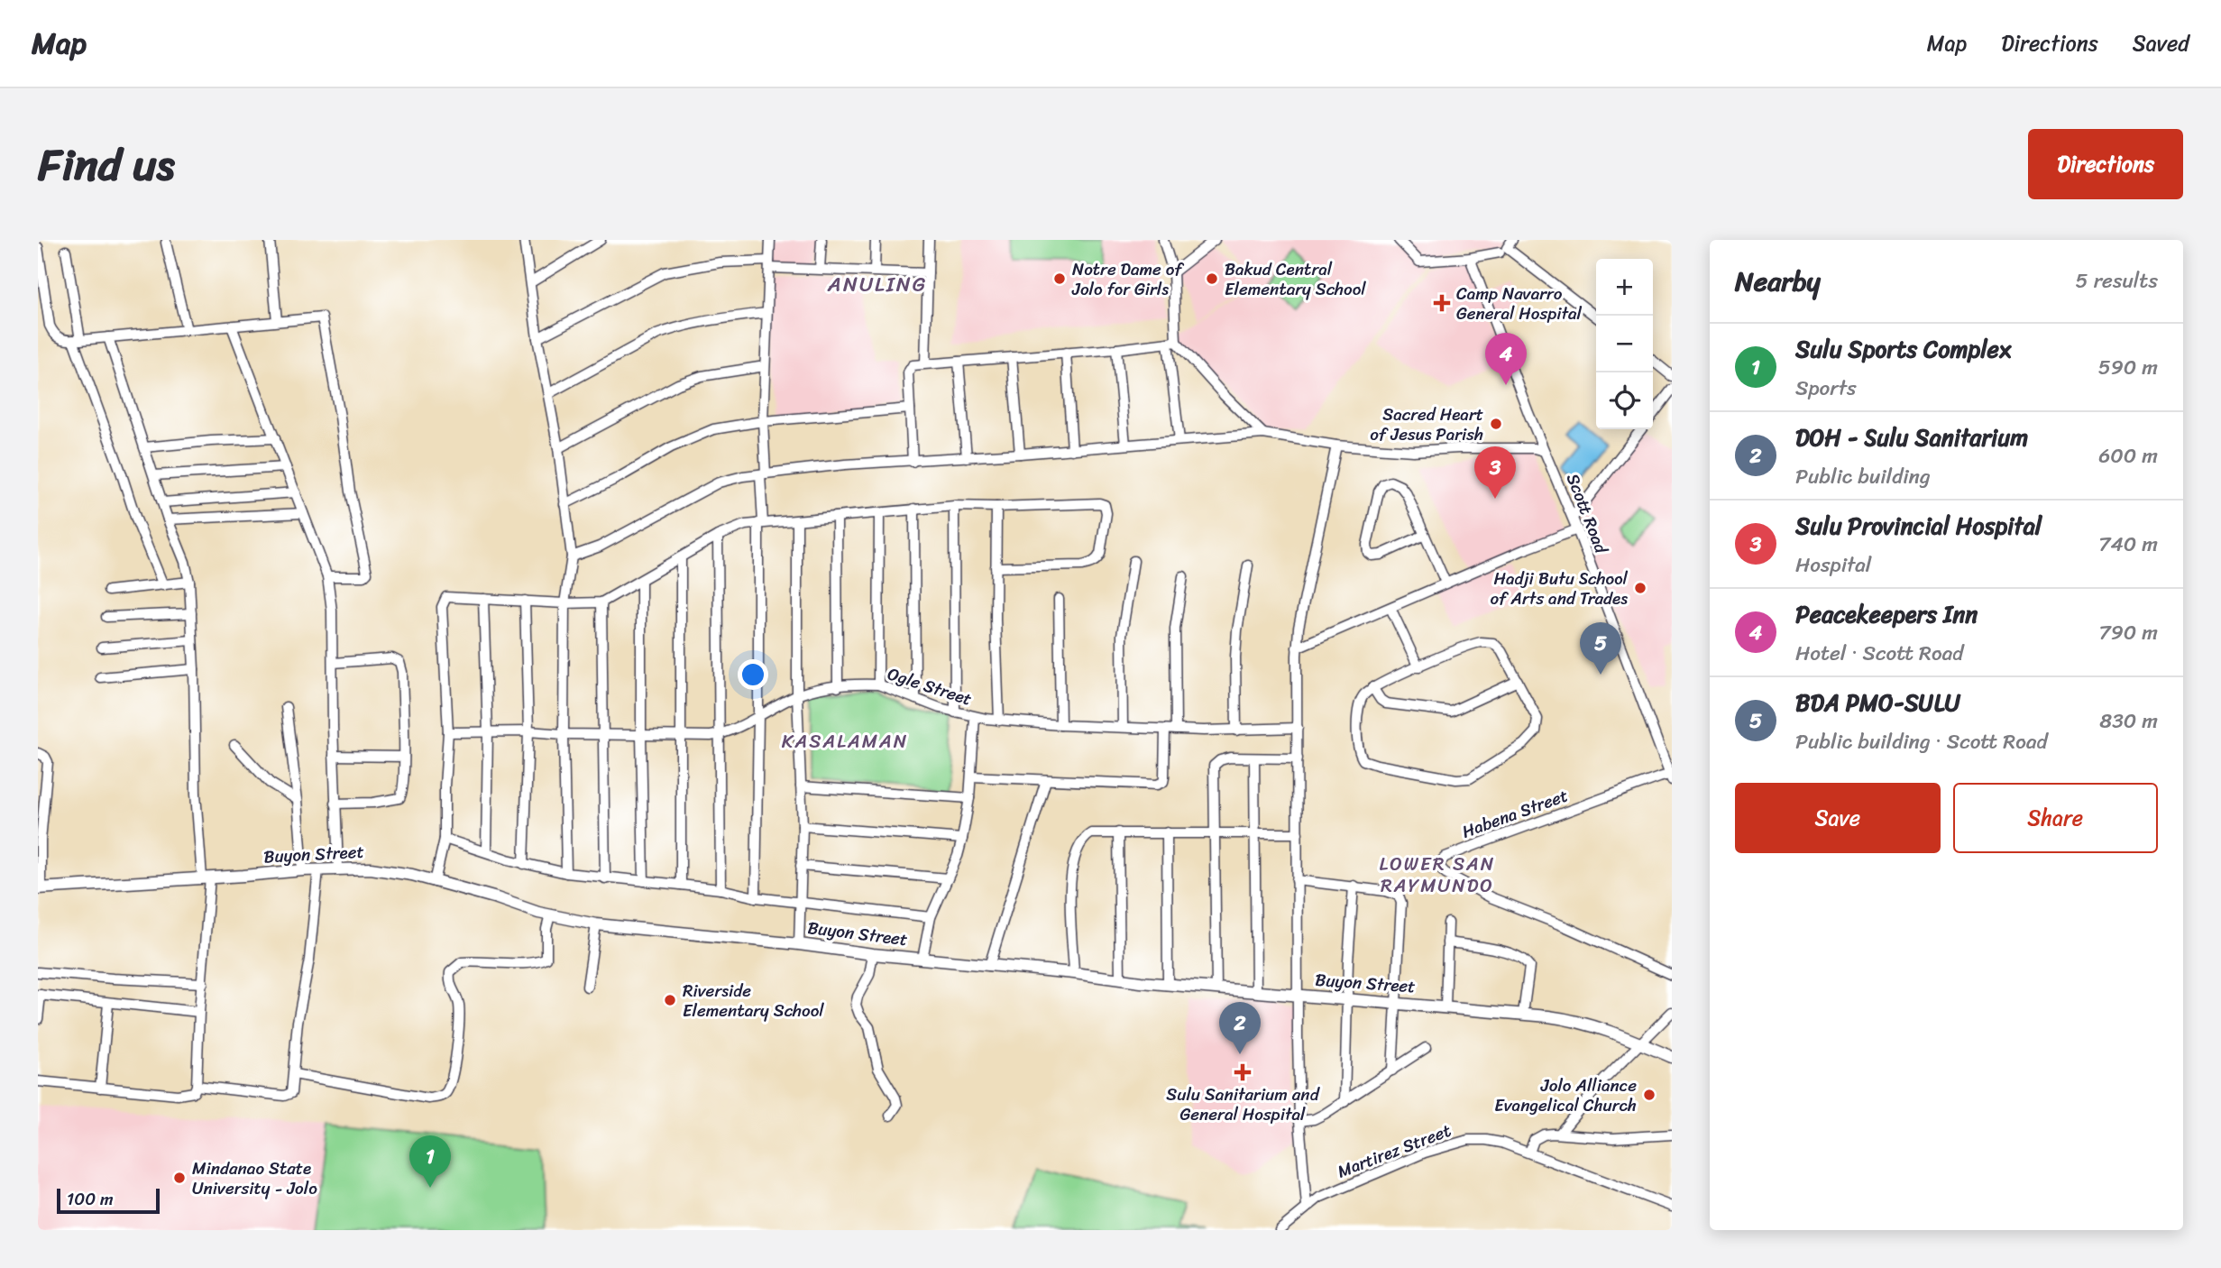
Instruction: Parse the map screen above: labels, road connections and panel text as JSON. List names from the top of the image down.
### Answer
{
  "streets": {
    "main road": ["Buyon Street"],
    "street": [
      "Scott Road",
      "Ogle Street",
      "Habena Street",
      "Martirez Street"
    ]
  },
  "crossings": [
    ["Scott Road", "Habena Street"]
  ],
  "districts": ["ANULING", "KASALAMAN", "LOWER SAN RAYMUNDO"],
  "places": {
    "other": [
      "Notre Dame of Jolo for Girls",
      "Bakud Central Elementary School",
      "Sacred Heart of Jesus Parish",
      "Hadji Butu School of Arts and Trades",
      "Riverside Elementary School",
      "Jolo Alliance Evangelical Church",
      "Mindanao State University - Jolo"
    ],
    "health": ["Camp Navarro General Hospital", "Sulu Sanitarium and General Hospital"]
  },
  "scale_bar": "100 m",
  "page": {
    "header": "Map",
    "nav": ["Map", "Directions", "Saved"],
    "title": "Find us",
    "buttons": [
      "Directions",
      ["Save", "Share"]
    ],
    "heading": ["Nearby", "5 results"],
    "map_buttons": ["+", "−"],
    "list": [
      {
        "mark": "1",
        "name": "Sulu Sports Complex",
        "note": "Sports",
        "value": "590 m"
      },
      {
        "mark": "2",
        "name": "DOH - Sulu Sanitarium",
        "note": "Public building",
        "value": "600 m"
      },
      {
        "mark": "3",
        "name": "Sulu Provincial Hospital",
        "note": "Hospital",
        "value": "740 m"
      },
      {
        "mark": "4",
        "name": "Peacekeepers Inn",
        "note": "Hotel · Scott Road",
        "value": "790 m"
      },
      {
        "mark": "5",
        "name": "BDA PMO-SULU",
        "note": "Public building · Scott Road",
        "value": "830 m"
      }
    ],
    "pins": [
      "4",
      "3",
      "5",
      "2",
      "1"
    ],
    "scale": "100 m"
  }
}
